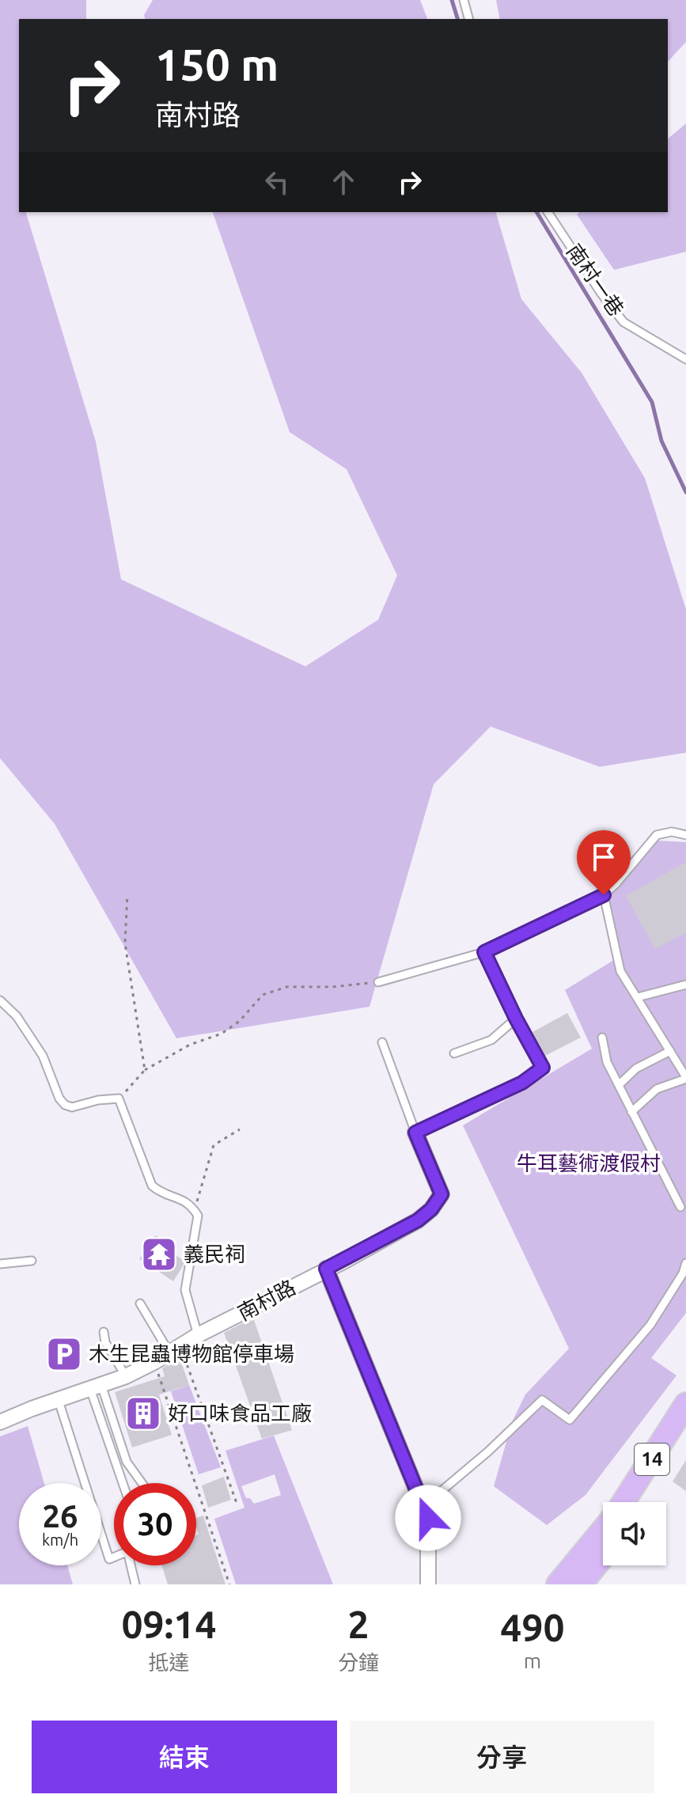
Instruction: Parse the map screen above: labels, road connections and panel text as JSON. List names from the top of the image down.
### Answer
{
  "streets": {
    "main road": ["14"],
    "street": ["南村路"],
    "lane": ["南村一巷"]
  },
  "parks": ["牛耳藝術渡假村"],
  "places": {
    "temple": ["義民祠"],
    "parking": ["木生昆蟲博物館停車場"],
    "building": ["好口味食品工廠"]
  },
  "page": {
    "turn": ["150 m", "南村路"],
    "speed": "26 km/h",
    "limit": "30",
    "eta": [
      "09:14",
      "抵達",
      "2",
      "分鐘",
      "490",
      "m"
    ],
    "buttons": ["結束", "分享"]
  }
}
